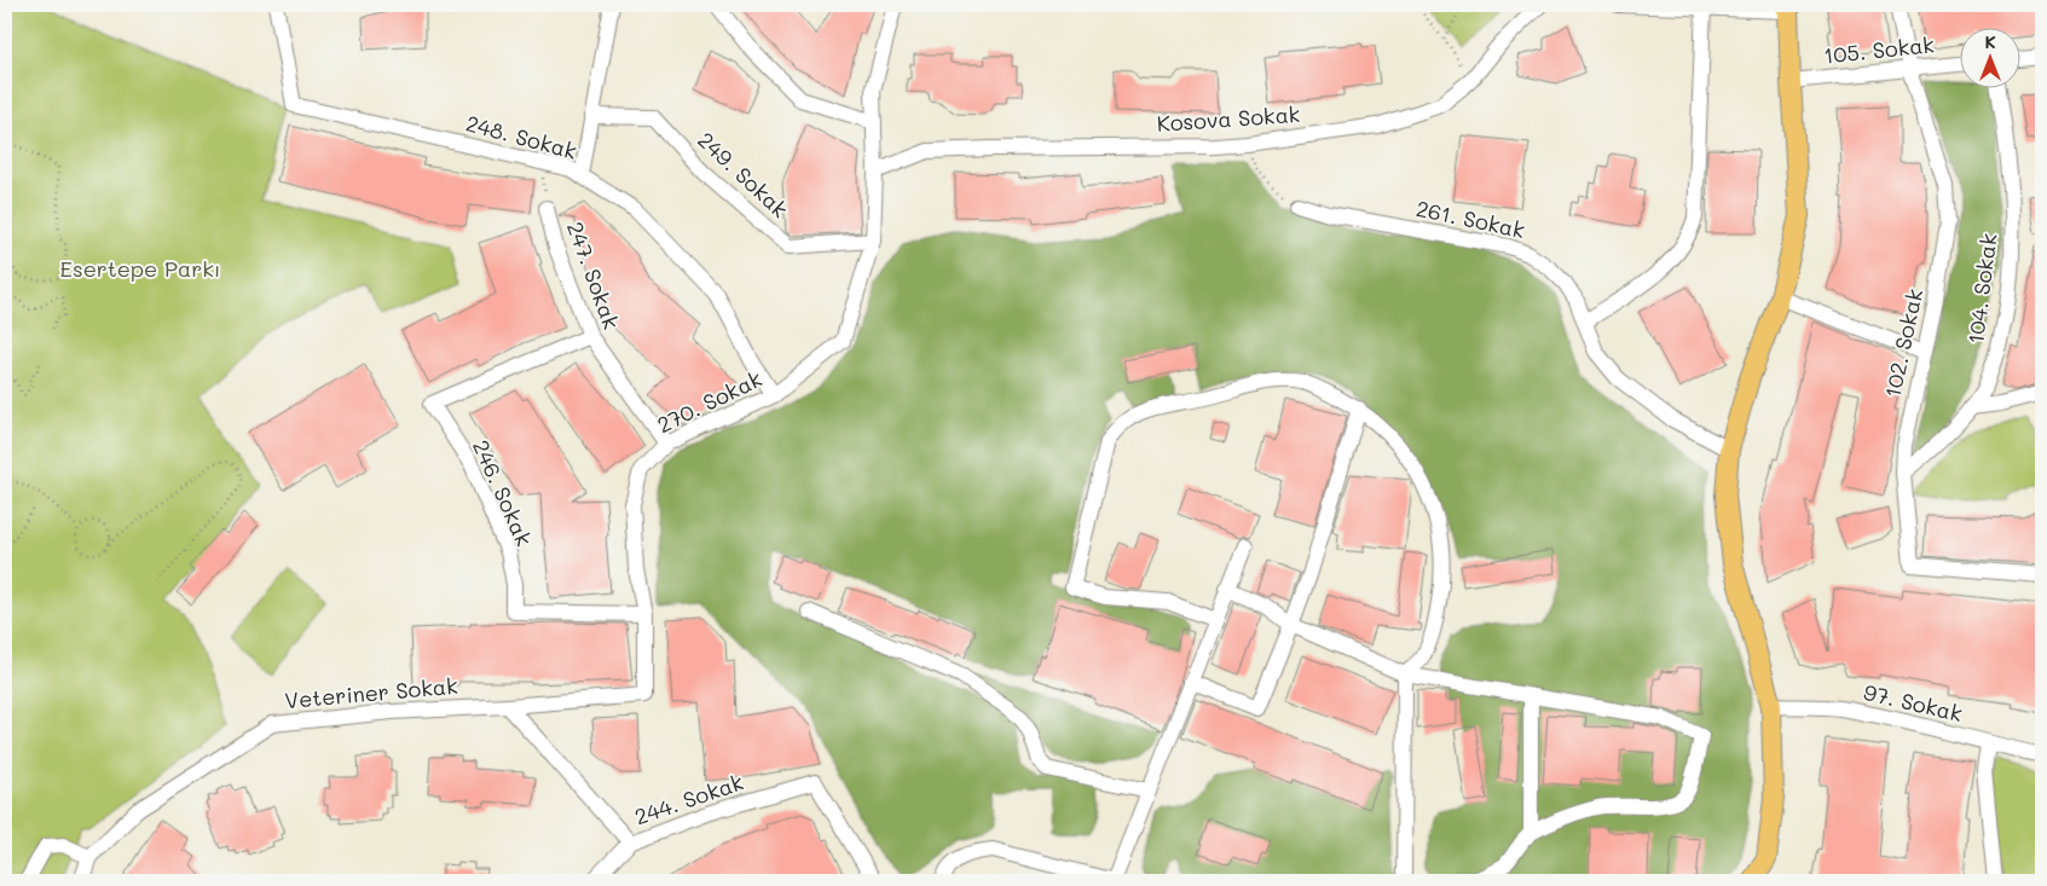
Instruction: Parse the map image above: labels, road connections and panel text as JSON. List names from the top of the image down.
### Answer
{
  "streets": {
    "street": [
      "105. Sokak",
      "Kosova Sokak",
      "248. Sokak",
      "249. Sokak",
      "261. Sokak",
      "247. Sokak",
      "104. Sokak",
      "102. Sokak",
      "270. Sokak",
      "246. Sokak",
      "Veteriner Sokak",
      "97. Sokak",
      "244. Sokak"
    ]
  },
  "crossings": [
    ["105. Sokak", "102. Sokak"],
    ["Kosova Sokak", "270. Sokak"],
    ["248. Sokak", "270. Sokak"],
    ["249. Sokak", "270. Sokak"],
    ["247. Sokak", "270. Sokak"],
    ["247. Sokak", "246. Sokak"],
    ["104. Sokak", "102. Sokak"],
    ["270. Sokak", "246. Sokak"],
    ["270. Sokak", "Veteriner Sokak"]
  ],
  "parks": ["Esertepe Parkı"],
  "north": "top"
}
